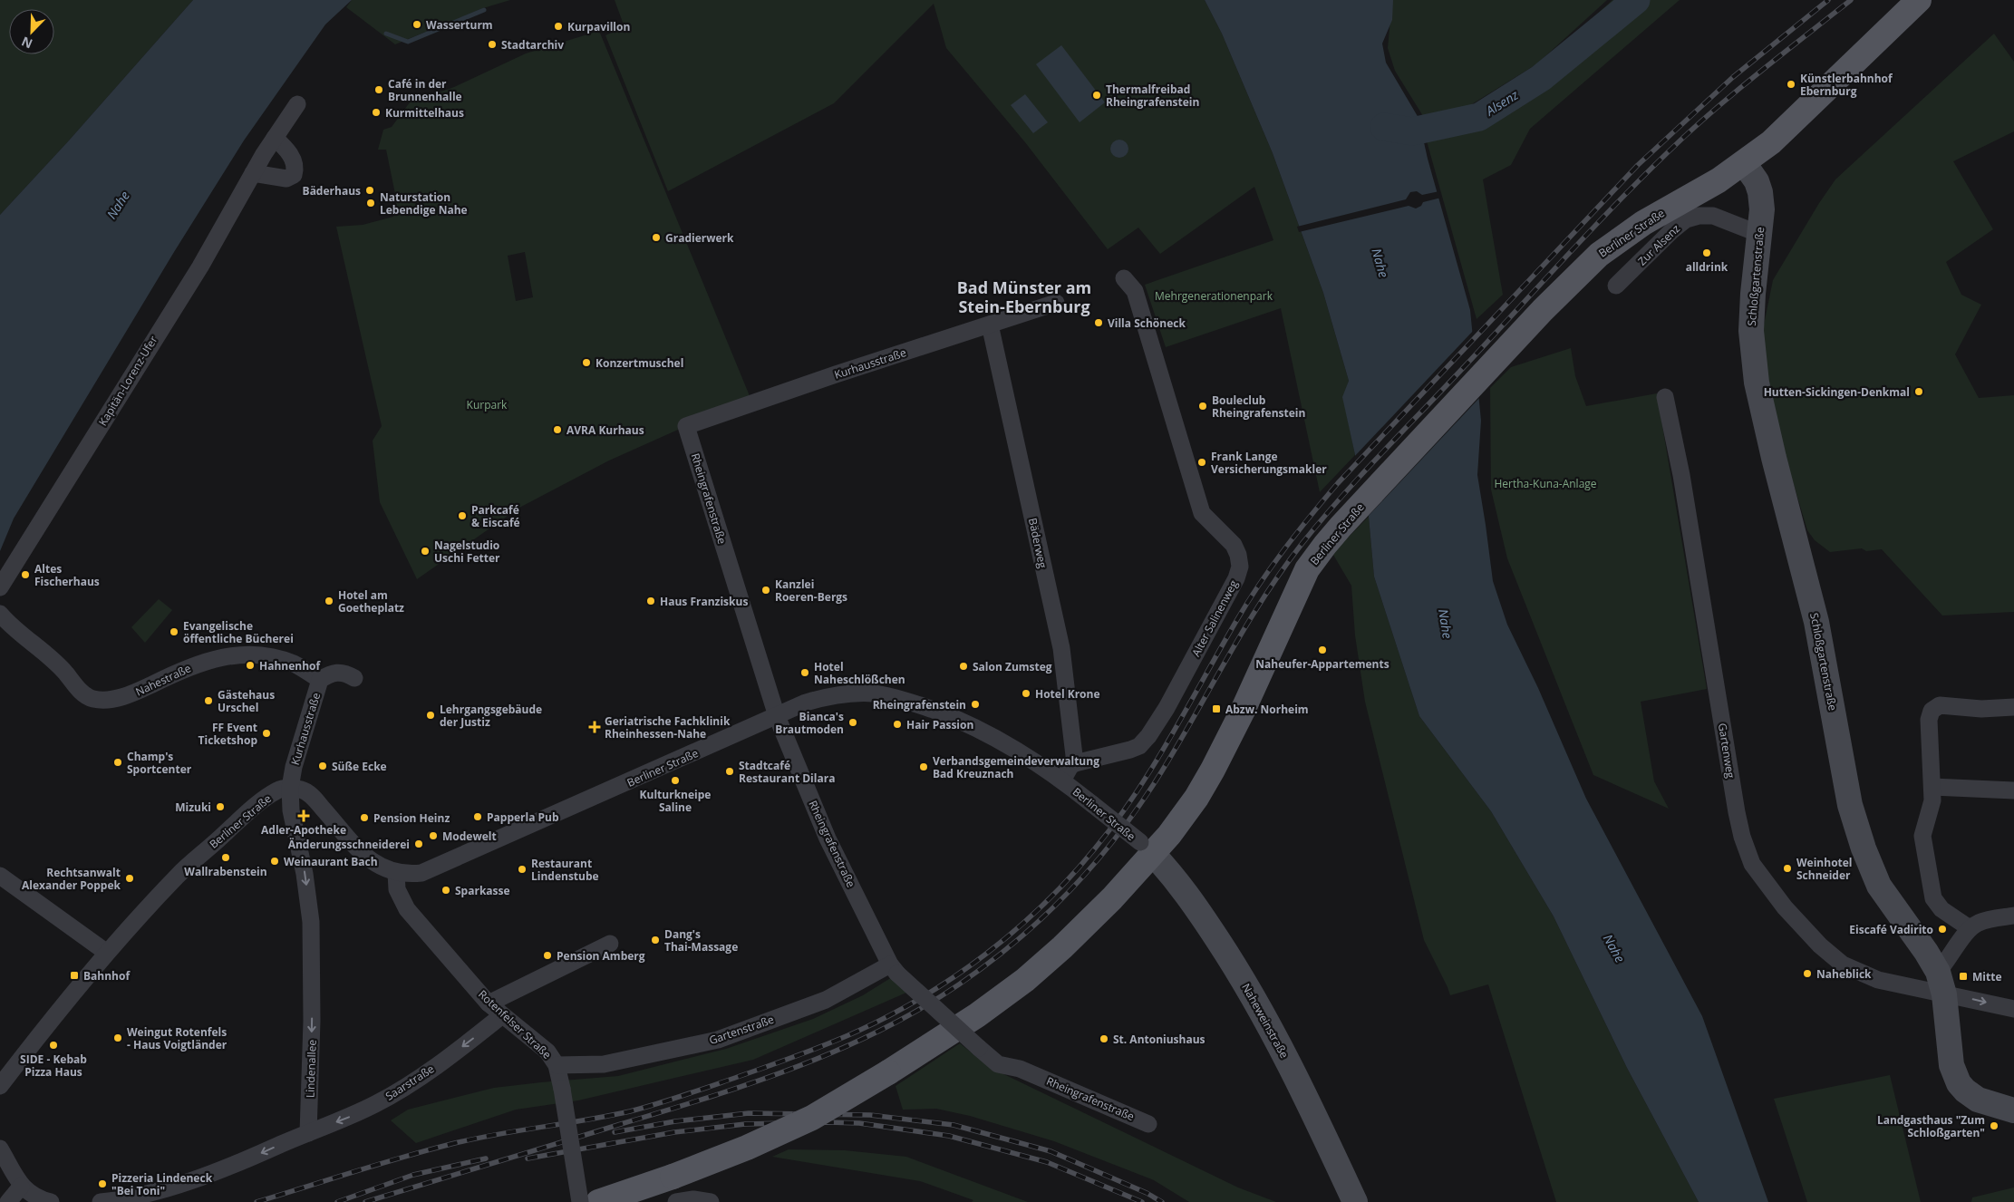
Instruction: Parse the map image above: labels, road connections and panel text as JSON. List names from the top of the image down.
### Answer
{
  "streets": {
    "main road": ["Berliner Straße", "Schloßgartenstraße", "Naheweinstraße"],
    "street": [
      "Zur Alsenz",
      "Kurhausstraße",
      "Kapitän-Lorenz-Ufer",
      "Rheingrafenstraße",
      "Bäderweg",
      "Alter Salinenweg",
      "Nahestraße",
      "Gartenweg",
      "Rotenfelser Straße",
      "Gartenstraße",
      "Lindenallee",
      "Saarstraße"
    ]
  },
  "crossings": [
    ["Berliner Straße", "Schloßgartenstraße"],
    ["Berliner Straße", "Kurhausstraße"],
    ["Berliner Straße", "Rheingrafenstraße"],
    ["Berliner Straße", "Naheweinstraße"],
    ["Berliner Straße", "Rotenfelser Straße"],
    ["Berliner Straße", "Lindenallee"],
    ["Zur Alsenz", "Schloßgartenstraße"],
    ["Schloßgartenstraße", "Gartenweg"],
    ["Kurhausstraße", "Rheingrafenstraße"],
    ["Kurhausstraße", "Bäderweg"],
    ["Kurhausstraße", "Nahestraße"],
    ["Kurhausstraße", "Lindenallee"],
    ["Rheingrafenstraße", "Gartenstraße"],
    ["Bäderweg", "Alter Salinenweg"],
    ["Rotenfelser Straße", "Gartenstraße"],
    ["Rotenfelser Straße", "Saarstraße"],
    ["Lindenallee", "Saarstraße"]
  ],
  "one_way": ["Lindenallee", "Saarstraße"],
  "districts": ["Bad Münster am Stein-Ebernburg"],
  "water": ["Alsenz", "Nahe"],
  "parks": ["Mehrgenerationenpark", "Kurpark", "Hertha-Kuna-Anlage"],
  "places": {
    "other": [
      "Wasserturm",
      "Kurpavillon",
      "Stadtarchiv",
      "Künstlerbahnhof Ebernburg",
      "Café in der Brunnenhalle",
      "Thermalfreibad Rheingrafenstein",
      "Kurmittelhaus",
      "Bäderhaus",
      "Naturstation Lebendige Nahe",
      "Gradierwerk",
      "alldrink",
      "Villa Schöneck",
      "Konzertmuschel",
      "Hutten-Sickingen-Denkmal",
      "Bouleclub Rheingrafenstein",
      "AVRA Kurhaus",
      "Frank Lange Versicherungsmakler",
      "Parkcafé & Eiscafé",
      "Nagelstudio Uschi Fetter",
      "Altes Fischerhaus",
      "Kanzlei Roeren-Bergs",
      "Hotel am Goetheplatz",
      "Haus Franziskus",
      "Evangelische öffentliche Bücherei",
      "Naheufer-Appartements",
      "Hahnenhof",
      "Salon Zumsteg",
      "Hotel Naheschlößchen",
      "Hotel Krone",
      "Gästehaus Urschel",
      "Rheingrafenstein",
      "Lehrgangsgebäude der Justiz",
      "Bianca's Brautmoden",
      "Hair Passion",
      "FF Event Ticketshop",
      "Champ's Sportcenter",
      "Süße Ecke",
      "Verbandsgemeindeverwaltung Bad Kreuznach",
      "Stadtcafé Restaurant Dilara",
      "Kulturkneipe Saline",
      "Mizuki",
      "Papperla Pub",
      "Pension Heinz",
      "Modewelt",
      "Änderungsschneiderei",
      "Wallrabenstein",
      "Weinaurant Bach",
      "Weinhotel Schneider",
      "Restaurant Lindenstube",
      "Rechtsanwalt Alexander Poppek",
      "Sparkasse",
      "Eiscafé Vadirito",
      "Dang's Thai-Massage",
      "Pension Amberg",
      "Naheblick",
      "Weingut Rotenfels - Haus Voigtländer",
      "St. Antoniushaus",
      "SIDE - Kebab Pizza Haus",
      "Landgasthaus \"Zum Schloßgarten\"",
      "Pizzeria Lindeneck \"Bei Toni\""
    ],
    "transit": ["Abzw. Norheim", "Bahnhof", "Mitte"],
    "health": ["Geriatrische Fachklinik Rheinhessen-Nahe", "Adler-Apotheke"]
  },
  "north": "bottom left"
}
